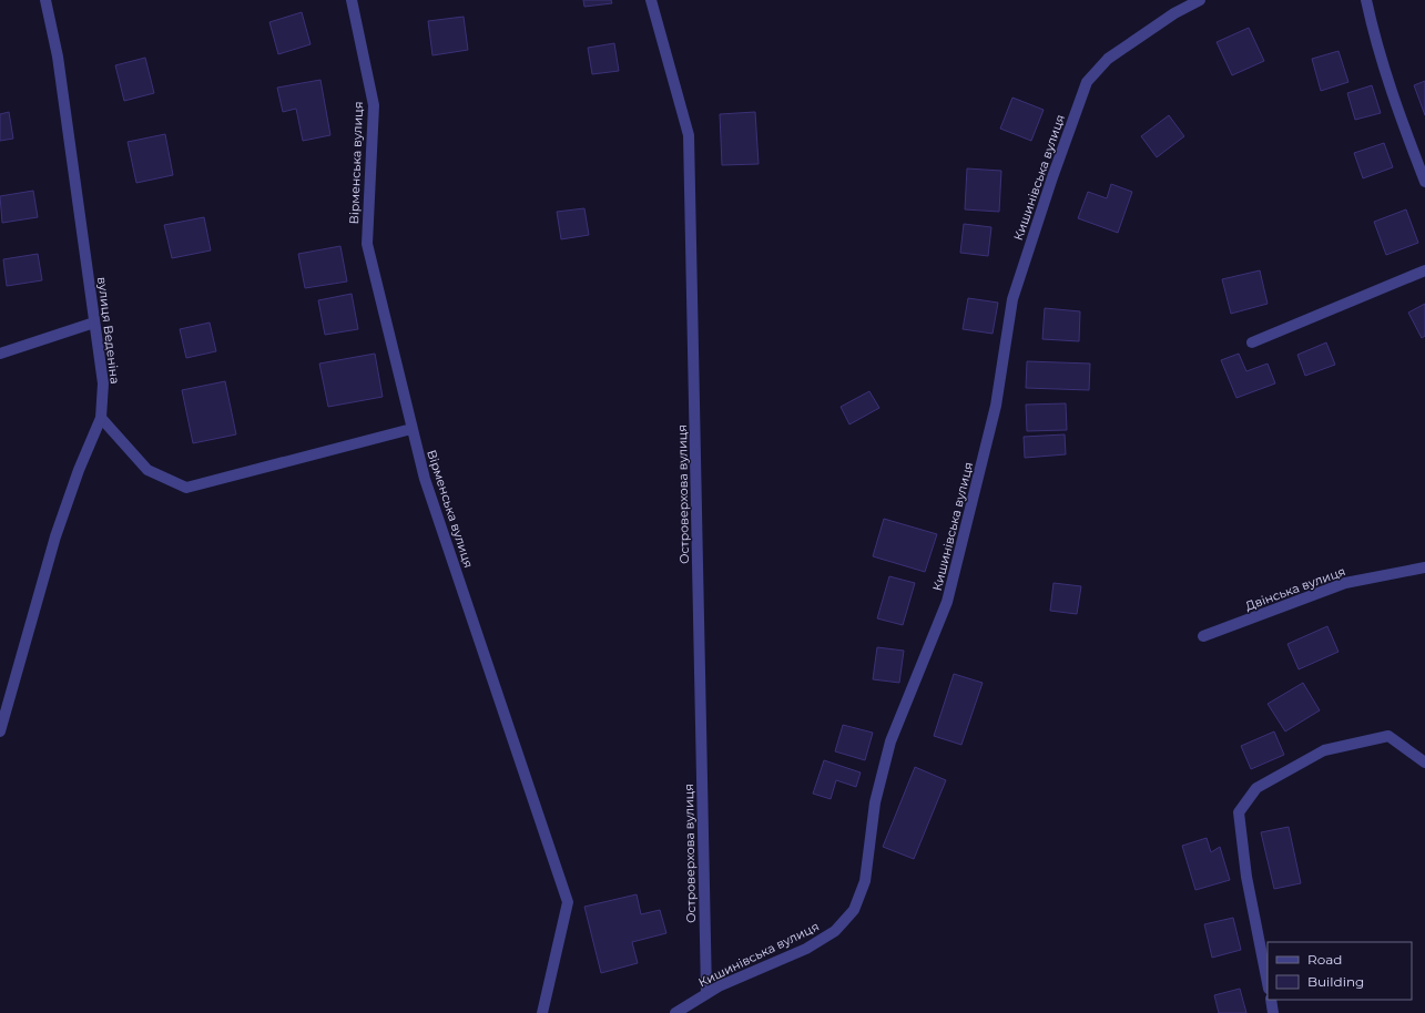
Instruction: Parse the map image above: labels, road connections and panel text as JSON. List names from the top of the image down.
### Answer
{
  "streets": {
    "street": [
      "Вірменська вулиця",
      "Кишинівська вулиця",
      "вулиця Веденіна",
      "Островерхова вулиця",
      "Двінська вулиця"
    ]
  },
  "crossings": [
    ["Кишинівська вулиця", "Островерхова вулиця"]
  ],
  "legend": ["Road", "Building"]
}
